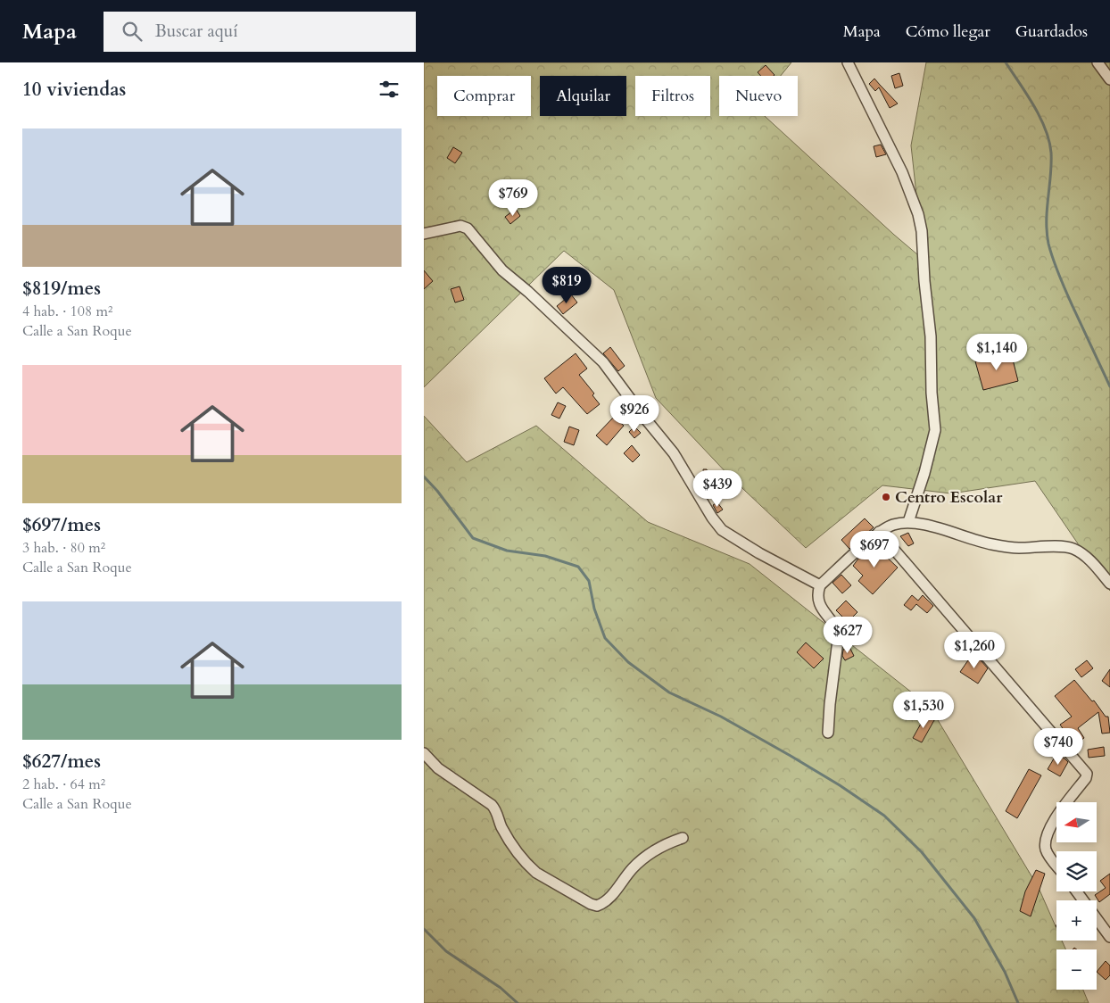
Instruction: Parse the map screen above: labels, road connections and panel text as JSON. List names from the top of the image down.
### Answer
{
  "places": ["Centro Escolar"],
  "north": "left",
  "page": {
    "header": "Mapa",
    "search": "Buscar aquí",
    "nav": ["Mapa", "Cómo llegar", "Guardados"],
    "heading": "10 viviendas",
    "chip": [
      "Comprar",
      "Alquilar",
      "Filtros",
      "Nuevo"
    ],
    "list": [
      {
        "name": "$819/mes",
        "note": "4 hab. · 108 m² · Calle a San Roque"
      },
      {
        "name": "$697/mes",
        "note": "3 hab. · 80 m² · Calle a San Roque"
      },
      {
        "name": "$627/mes",
        "note": "2 hab. · 64 m² · Calle a San Roque"
      }
    ],
    "price": [
      "$769",
      "$819",
      "$1,140",
      "$926",
      "$439",
      "$697",
      "$627",
      "$1,260",
      "$1,530",
      "$740"
    ],
    "map_buttons": ["+", "−"]
  }
}
